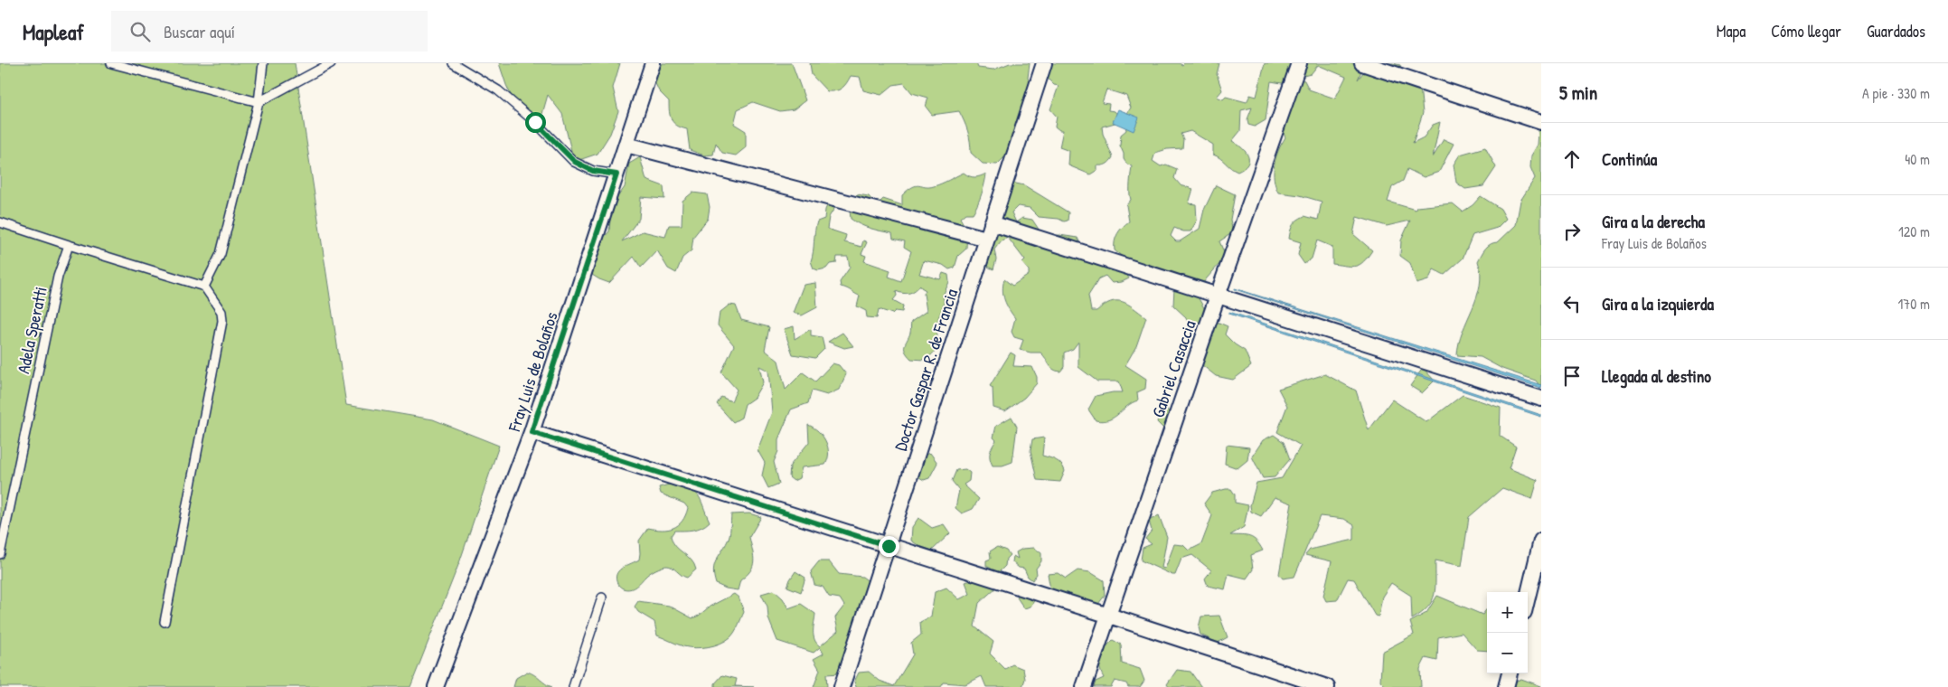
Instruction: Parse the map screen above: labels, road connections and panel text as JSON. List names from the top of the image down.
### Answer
{
  "streets": {
    "street": ["Gabriel Casaccia", "Doctor Gaspar R. de Francia", "Fray Luis de Bolaños"],
    "lane": ["Adela Speratti"]
  },
  "page": {
    "header": "Mapleaf",
    "search": "Buscar aquí",
    "nav": ["Mapa", "Cómo llegar", "Guardados"],
    "heading": ["5 min", "A pie · 330 m"],
    "list": [
      ["Continúa", "40 m"],
      ["Gira a la derecha", "Fray Luis de Bolaños", "120 m"],
      ["Gira a la izquierda", "170 m"],
      "Llegada al destino"
    ],
    "map_buttons": ["+", "−"]
  }
}
